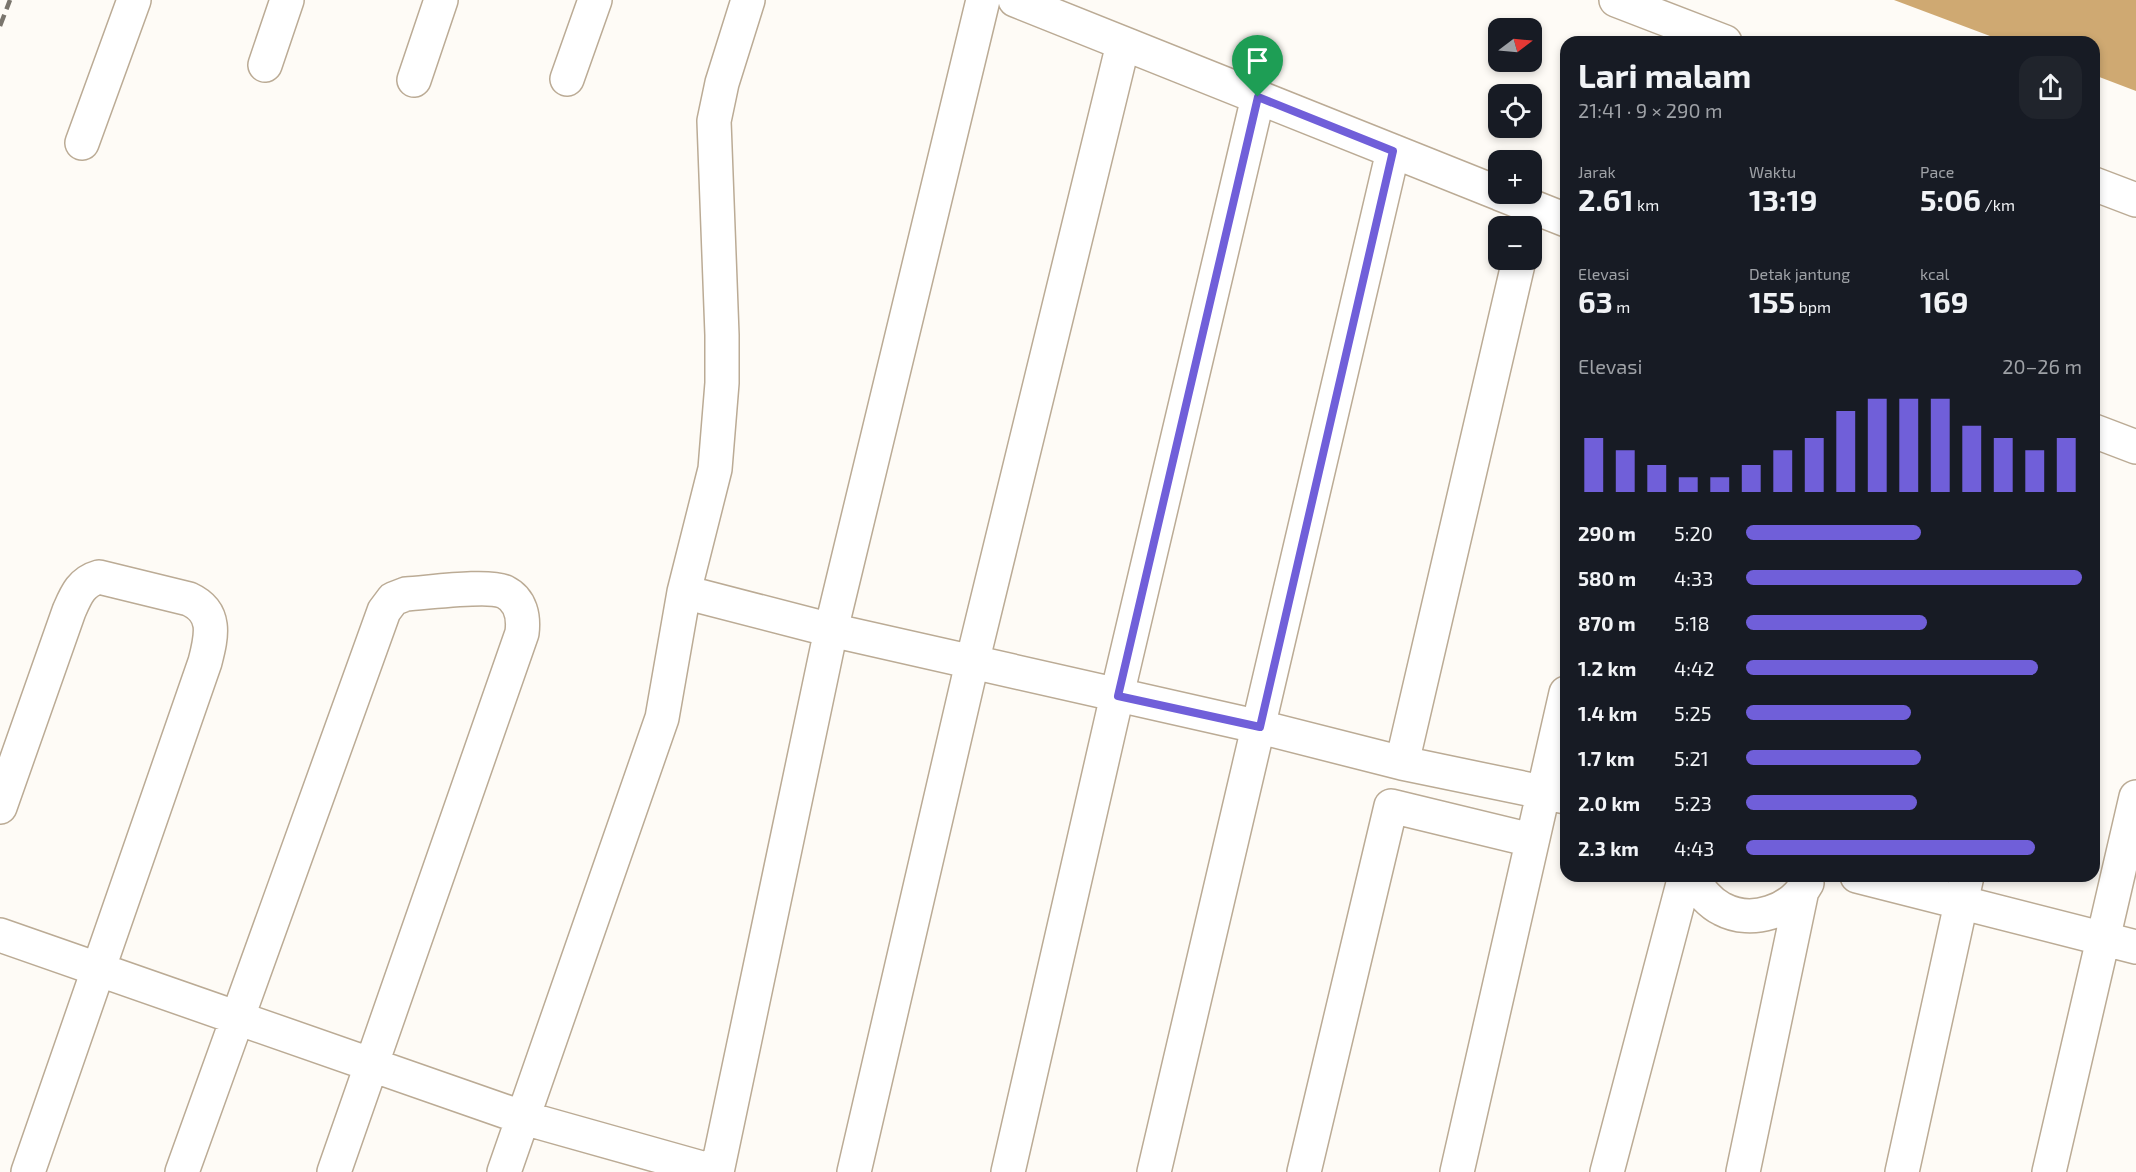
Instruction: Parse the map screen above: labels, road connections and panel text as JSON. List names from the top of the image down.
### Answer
{
  "north": "right",
  "page": {
    "map_buttons": ["+", "−"],
    "heading": ["Lari malam", "21:41 · 9 × 290 m"],
    "stats": [
      ["Jarak", "2.61 km"],
      ["Waktu", "13:19"],
      ["Pace", "5:06 /km"],
      ["Elevasi", "63 m"],
      ["Detak jantung", "155 bpm"],
      ["kcal", "169"]
    ],
    "chart": ["Elevasi", "20–26 m"],
    "list": [
      {
        "name": "290 m",
        "note": "5:20"
      },
      {
        "name": "580 m",
        "note": "4:33"
      },
      {
        "name": "870 m",
        "note": "5:18"
      },
      {
        "name": "1.2 km",
        "note": "4:42"
      },
      {
        "name": "1.4 km",
        "note": "5:25"
      },
      {
        "name": "1.7 km",
        "note": "5:21"
      },
      {
        "name": "2.0 km",
        "note": "5:23"
      },
      {
        "name": "2.3 km",
        "note": "4:43"
      }
    ]
  }
}
